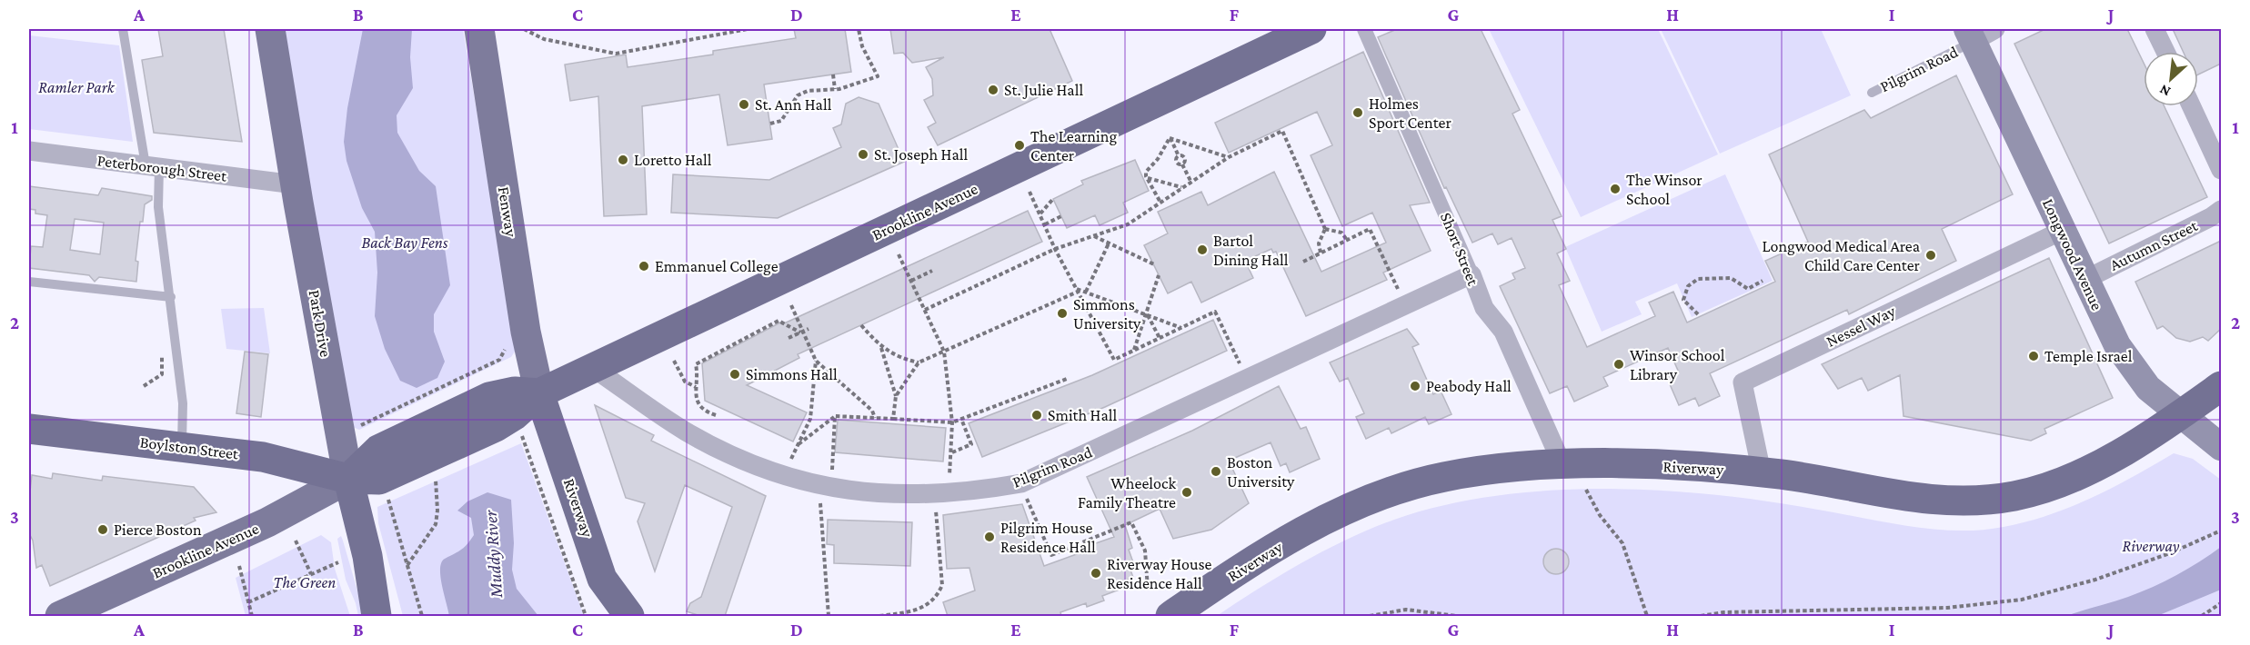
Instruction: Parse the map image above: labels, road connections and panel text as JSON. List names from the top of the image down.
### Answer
{
  "streets": {
    "highway": [
      "Brookline Avenue",
      "Park Drive",
      "Boylston Street",
      "Riverway"
    ],
    "main road": ["Fenway", "Longwood Avenue"],
    "street": [
      "Pilgrim Road",
      "Peterborough Street",
      "Autumn Street",
      "Short Street",
      "Nessel Way"
    ]
  },
  "crossings": [
    ["Pilgrim Road", "Brookline Avenue"],
    ["Pilgrim Road", "Short Street"],
    ["Pilgrim Road", "Longwood Avenue"],
    ["Peterborough Street", "Park Drive"],
    ["Fenway", "Brookline Avenue"],
    ["Fenway", "Riverway"],
    ["Brookline Avenue", "Park Drive"],
    ["Brookline Avenue", "Boylston Street"],
    ["Brookline Avenue", "Riverway"],
    ["Autumn Street", "Longwood Avenue"],
    ["Short Street", "Riverway"],
    ["Longwood Avenue", "Nessel Way"],
    ["Longwood Avenue", "Riverway"],
    ["Park Drive", "Boylston Street"],
    ["Nessel Way", "Riverway"]
  ],
  "water": ["Muddy River"],
  "parks": [
    "Ramler Park",
    "Back Bay Fens",
    "Riverway",
    "The Green"
  ],
  "places": [
    "St. Julie Hall",
    "St. Ann Hall",
    "Holmes Sport Center",
    "The Learning Center",
    "St. Joseph Hall",
    "Loretto Hall",
    "The Winsor School",
    "Bartol Dining Hall",
    "Longwood Medical Area Child Care Center",
    "Emmanuel College",
    "Simmons University",
    "Temple Israel",
    "Winsor School Library",
    "Simmons Hall",
    "Peabody Hall",
    "Smith Hall",
    "Boston University",
    "Wheelock Family Theatre",
    "Pierce Boston",
    "Pilgrim House Residence Hall",
    "Riverway House Residence Hall"
  ],
  "north": "bottom left",
  "grid": {
    "columns": [
      "A",
      "B",
      "C",
      "D",
      "E",
      "F",
      "G",
      "H",
      "I",
      "J"
    ],
    "rows": ["1", "2", "3"]
  }
}
